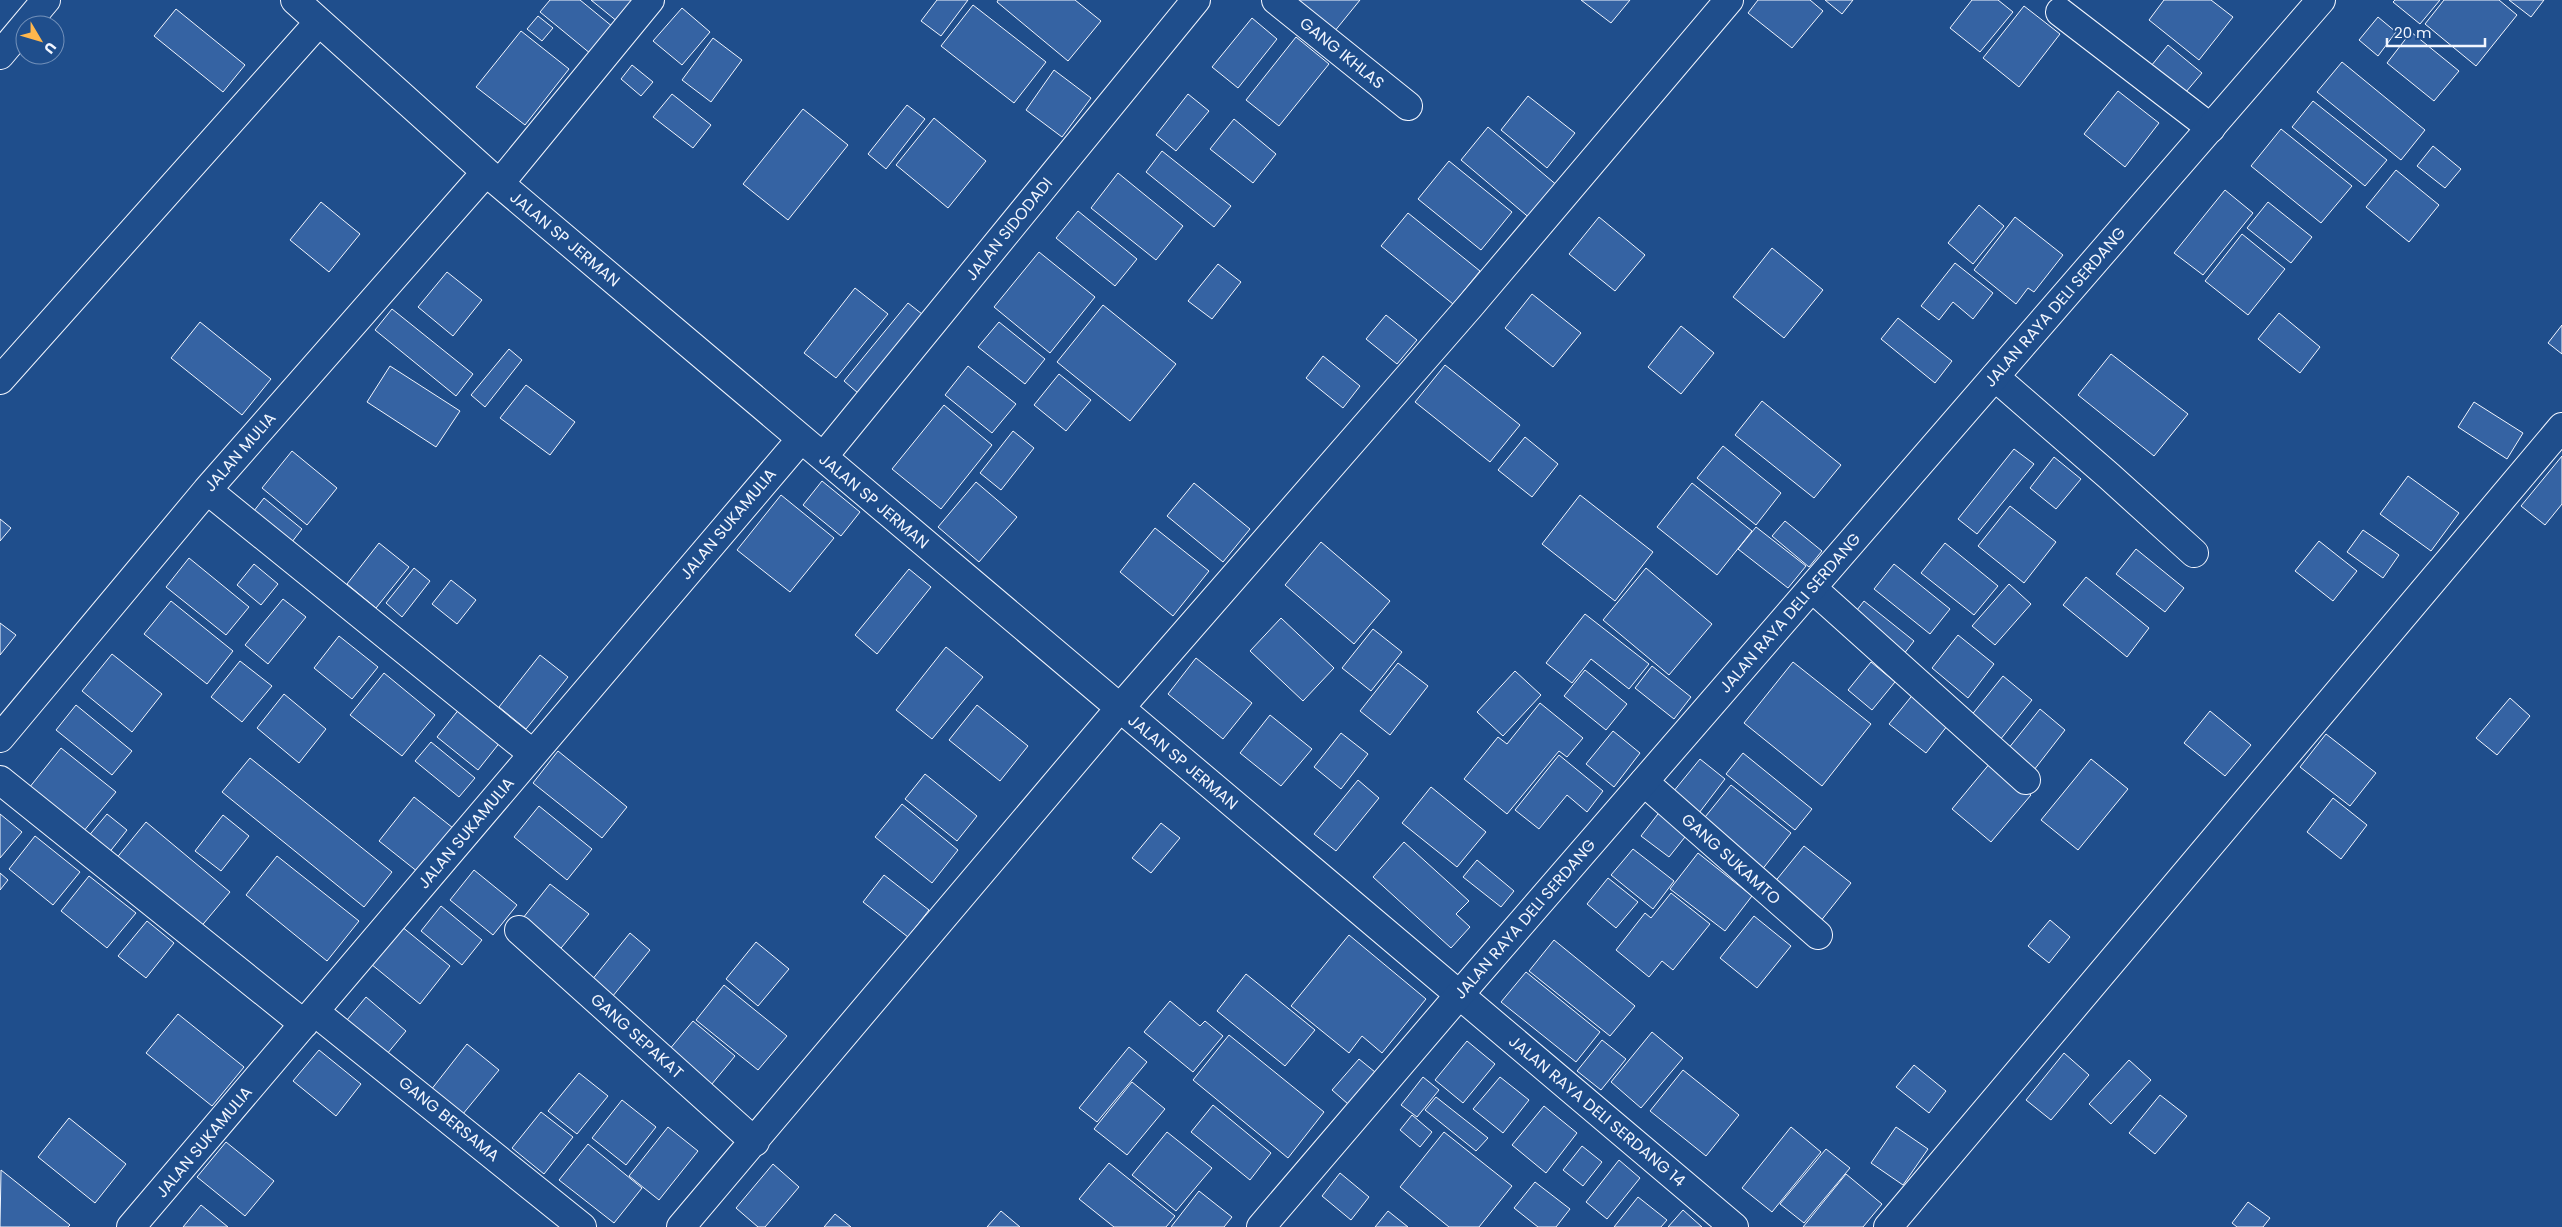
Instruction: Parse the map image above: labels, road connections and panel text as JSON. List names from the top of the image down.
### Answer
{
  "streets": {
    "street": [
      "GANG IKHLAS",
      "JALAN SIDODADI",
      "JALAN SP JERMAN",
      "JALAN RAYA DELI SERDANG",
      "JALAN MULIA",
      "JALAN SUKAMULIA",
      "GANG SUKAMTO",
      "GANG SEPAKAT",
      "JALAN RAYA DELI SERDANG 14",
      "GANG BERSAMA"
    ]
  },
  "crossings": [
    ["JALAN SIDODADI", "JALAN SP JERMAN"],
    ["JALAN SP JERMAN", "JALAN RAYA DELI SERDANG"],
    ["JALAN SP JERMAN", "JALAN MULIA"],
    ["JALAN SP JERMAN", "JALAN SUKAMULIA"],
    ["JALAN SP JERMAN", "JALAN RAYA DELI SERDANG 14"],
    ["JALAN RAYA DELI SERDANG", "GANG SUKAMTO"],
    ["JALAN RAYA DELI SERDANG", "JALAN RAYA DELI SERDANG 14"],
    ["JALAN SUKAMULIA", "GANG BERSAMA"]
  ],
  "scale_bar": "20 m",
  "north": "bottom right"
}
